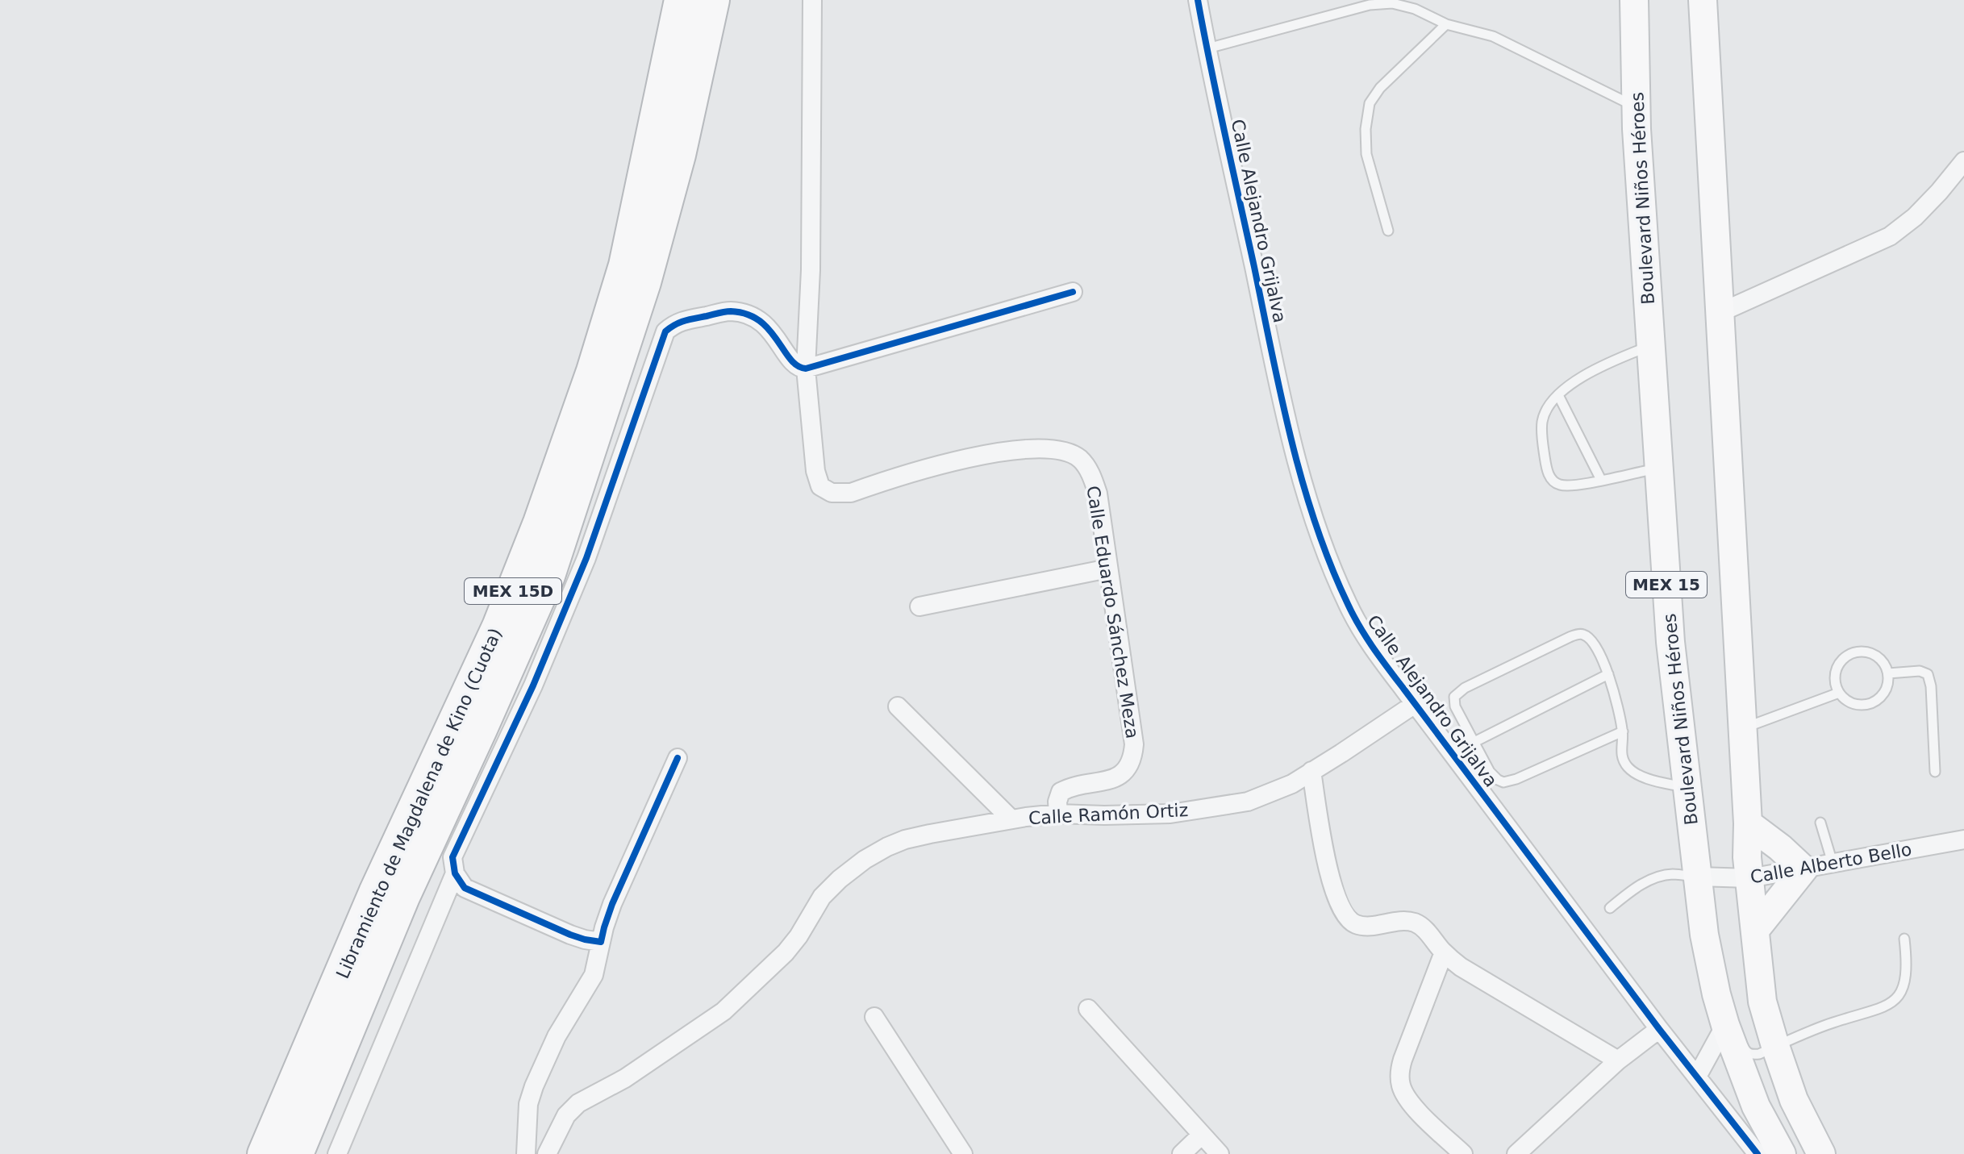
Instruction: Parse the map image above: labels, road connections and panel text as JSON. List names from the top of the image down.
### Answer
{
  "streets": {
    "highway": ["MEX 15D", "Libramiento de Magdalena de Kino (Cuota)"],
    "main road": ["Boulevard Niños Héroes", "MEX 15"],
    "street": [
      "Calle Alejandro Grijalva",
      "Calle Eduardo Sánchez Meza",
      "Calle Ramón Ortiz",
      "Calle Alberto Bello"
    ]
  },
  "crossings": [
    ["Boulevard Niños Héroes", "Calle Alberto Bello"],
    ["Calle Alejandro Grijalva", "Calle Ramón Ortiz"],
    ["Calle Eduardo Sánchez Meza", "Calle Ramón Ortiz"]
  ]
}
